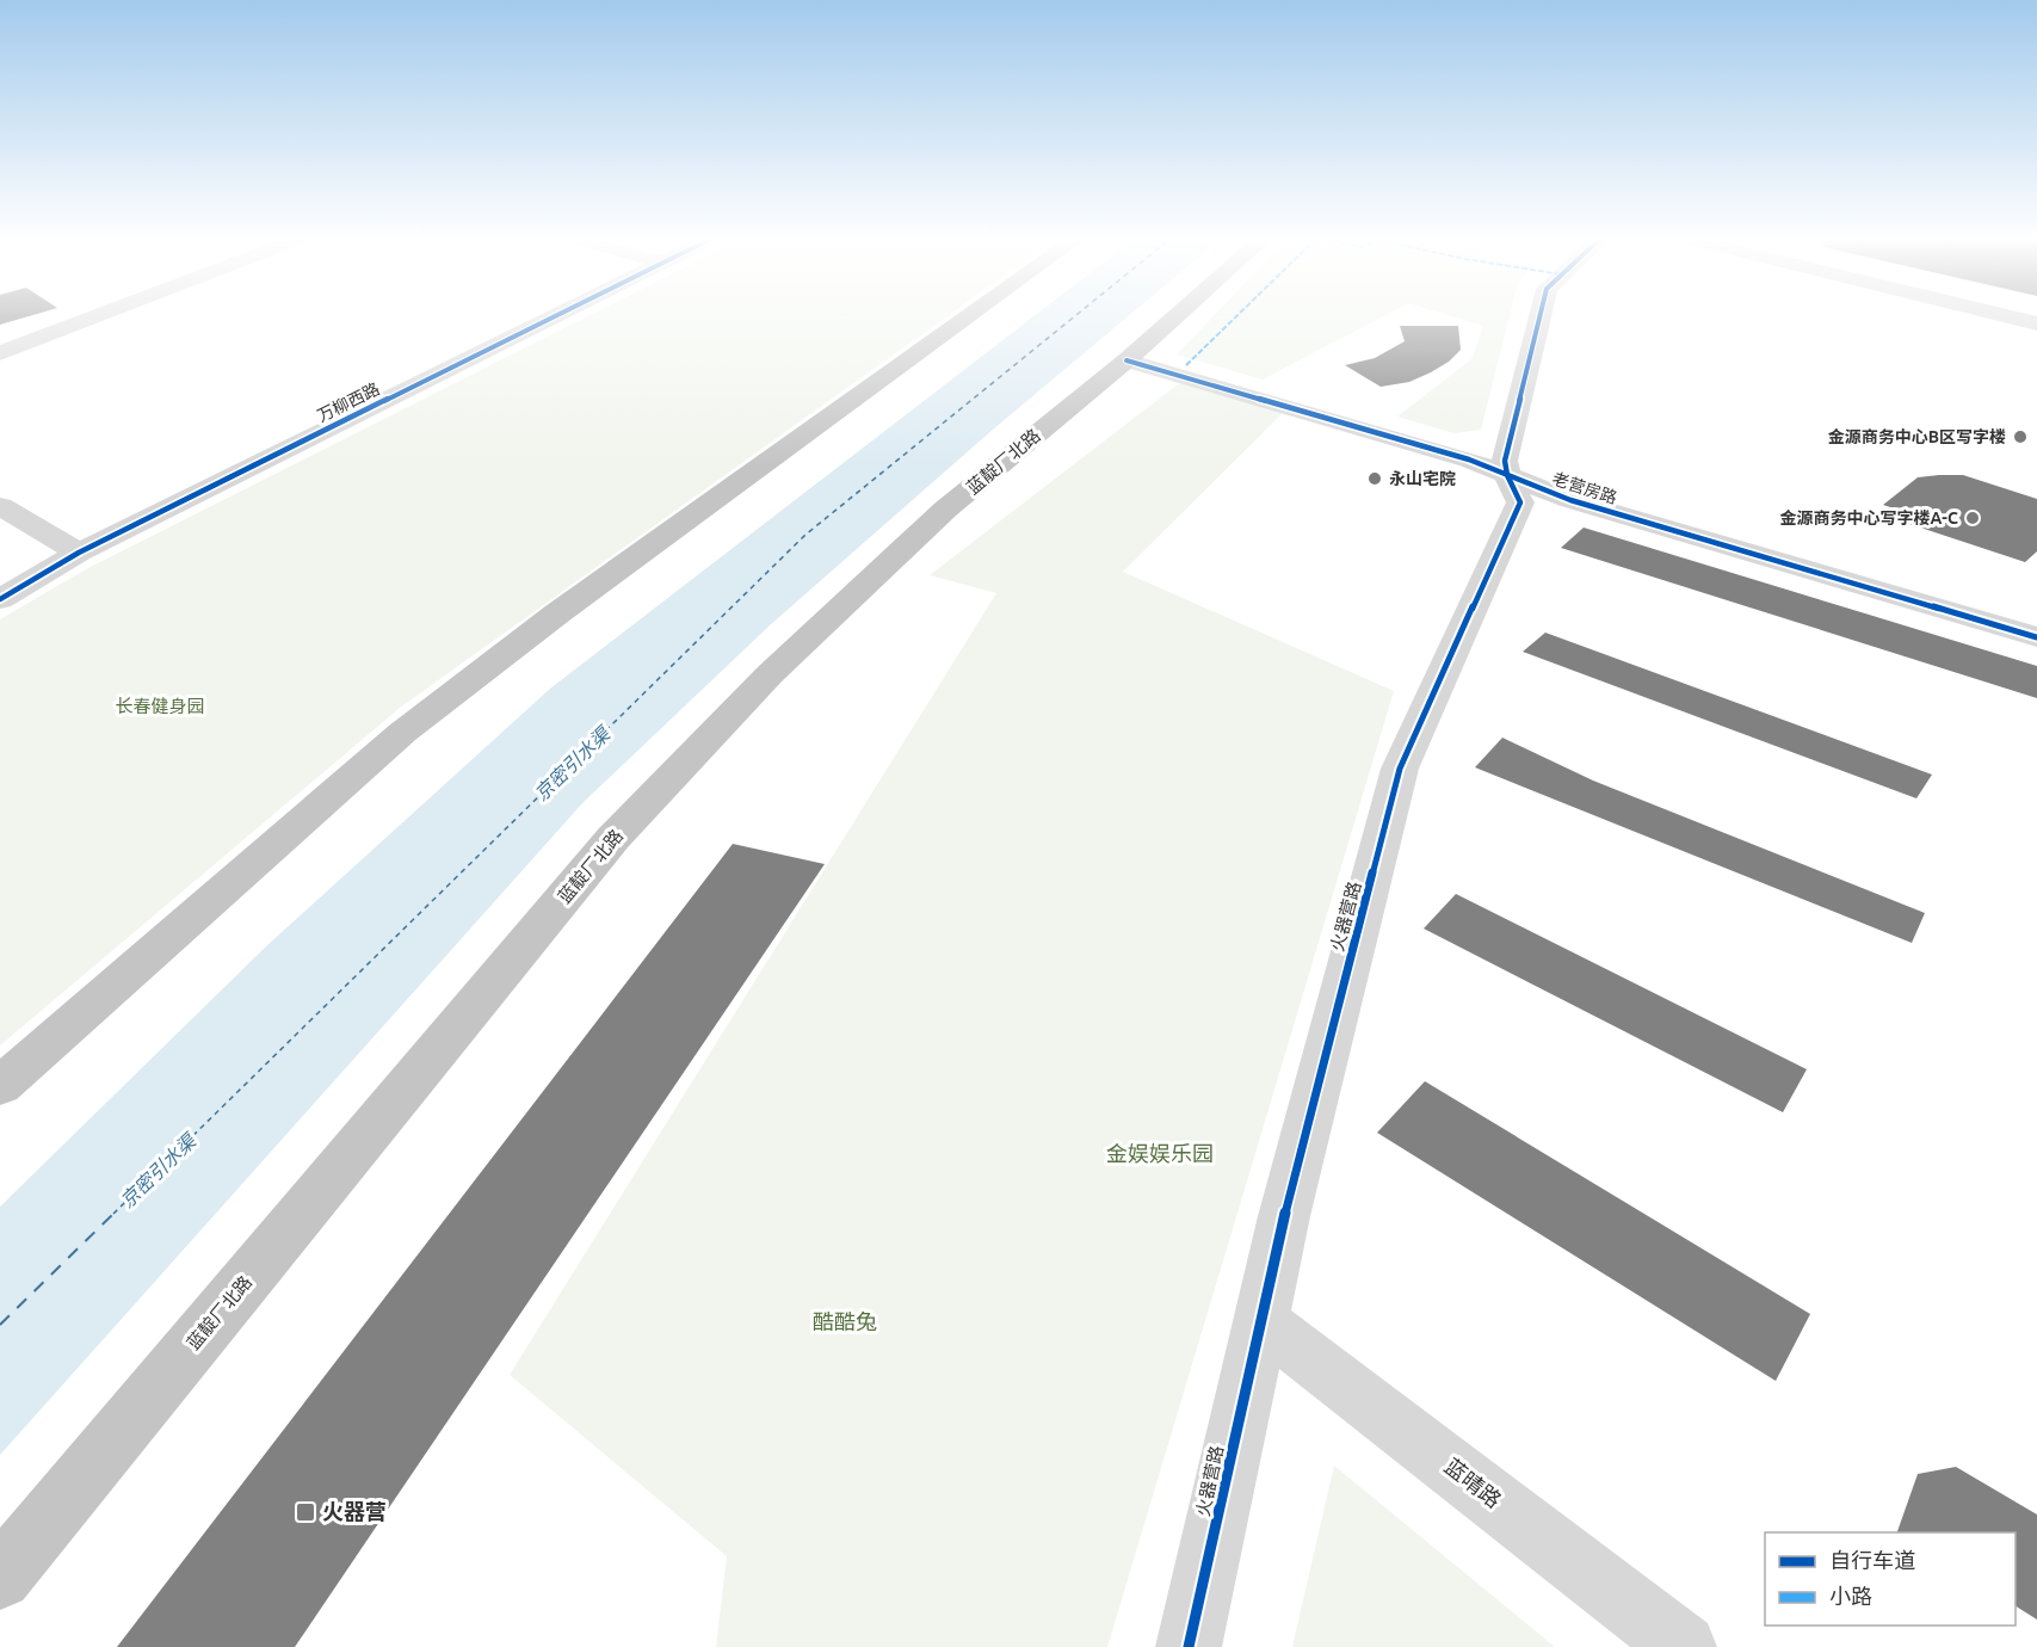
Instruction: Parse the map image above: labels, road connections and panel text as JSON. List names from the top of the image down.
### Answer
{
  "streets": {
    "highway": ["蓝靛厂北路"],
    "street": [
      "万柳西路",
      "老营房路",
      "火器营路",
      "蓝晴路"
    ]
  },
  "crossings": [
    ["蓝靛厂北路", "老营房路"],
    ["老营房路", "火器营路"],
    ["火器营路", "蓝晴路"]
  ],
  "water": ["京密引水渠"],
  "parks": ["长春健身园", "金娱娱乐园", "酷酷兔"],
  "places": {
    "other": ["金源商务中心B区写字楼", "永山宅院", "金源商务中心写字楼A-C"],
    "transit": ["火器营"]
  },
  "legend": ["自行车道", "小路"]
}
